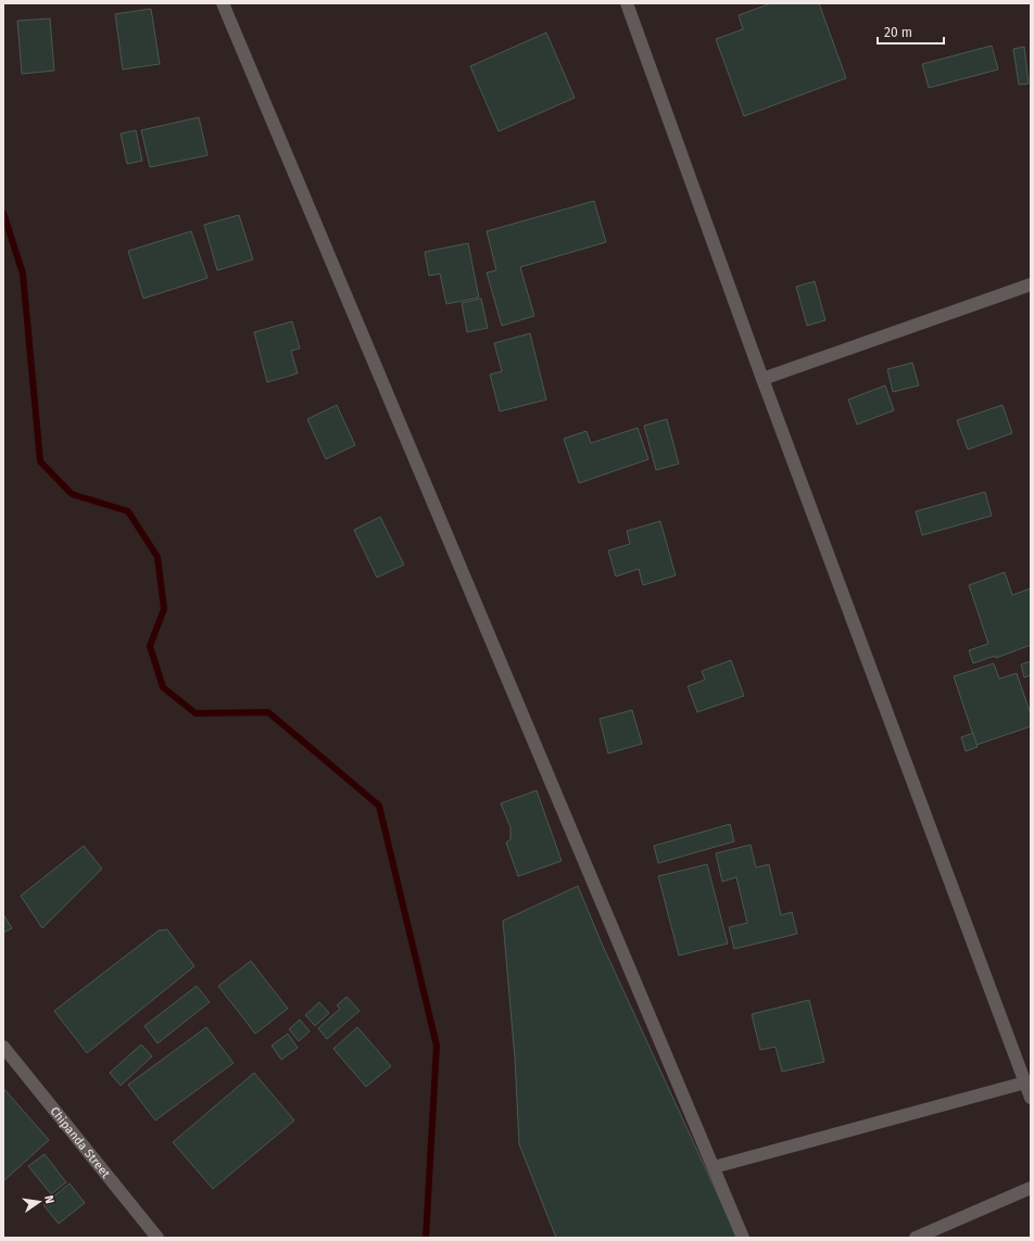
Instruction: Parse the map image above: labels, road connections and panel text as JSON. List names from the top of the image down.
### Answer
{
  "streets": {
    "street": ["Chipanda Street"]
  },
  "scale_bar": "20 m",
  "north": "right"
}
